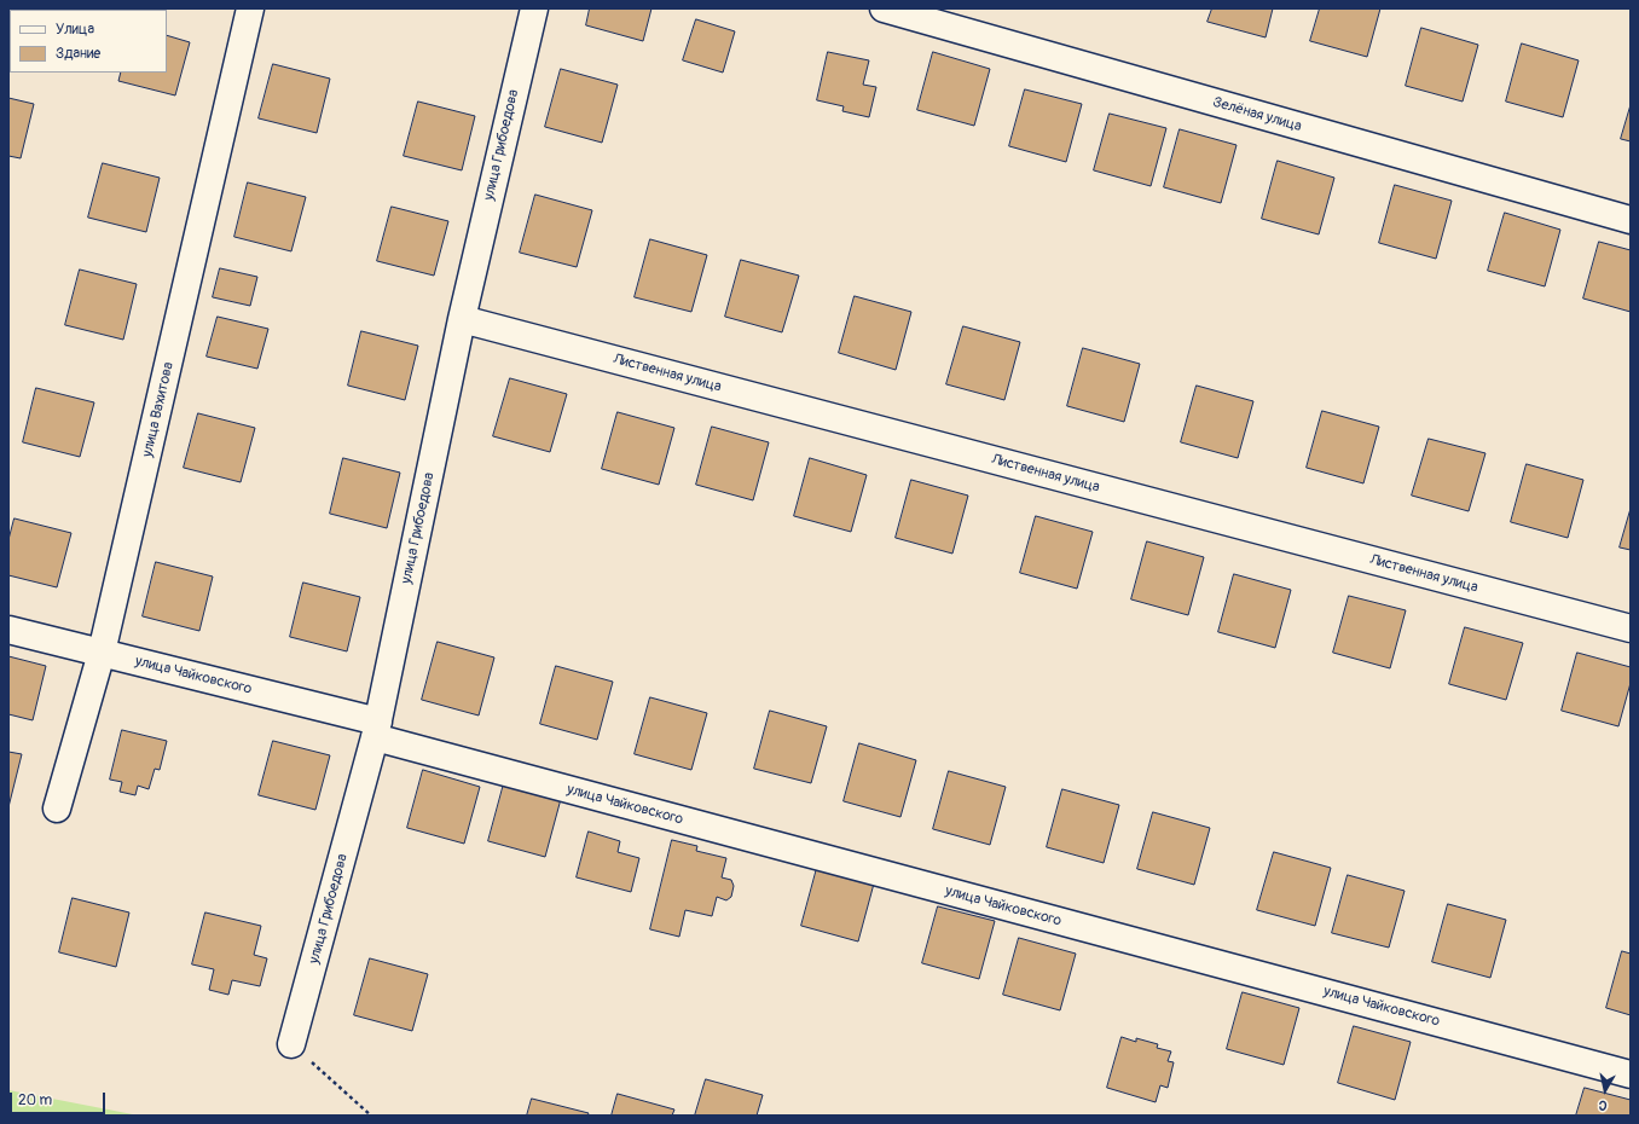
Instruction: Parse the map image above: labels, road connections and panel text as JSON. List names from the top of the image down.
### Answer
{
  "streets": {
    "street": [
      "Зелёная улица",
      "улица Грибоедова",
      "Лиственная улица",
      "улица Вахитова",
      "улица Чайковского"
    ]
  },
  "crossings": [
    ["улица Грибоедова", "Лиственная улица"],
    ["улица Грибоедова", "улица Чайковского"],
    ["улица Вахитова", "улица Чайковского"]
  ],
  "legend": ["Улица", "Здание"],
  "scale_bar": "20 m",
  "north": "bottom"
}
